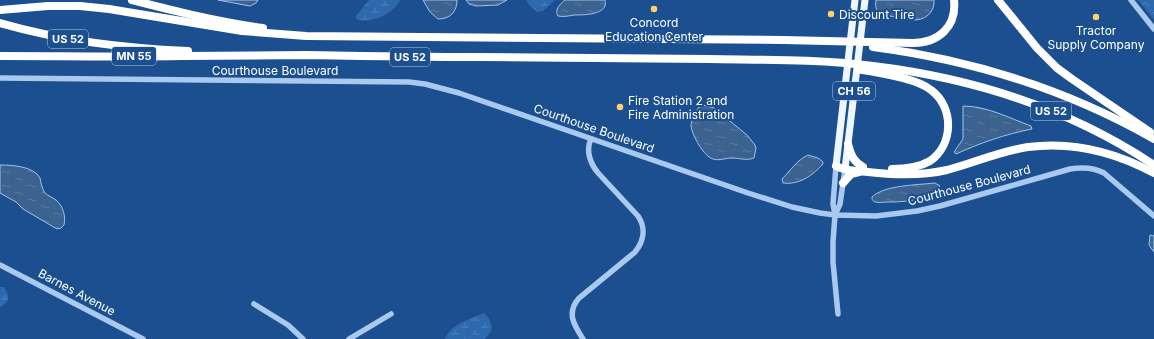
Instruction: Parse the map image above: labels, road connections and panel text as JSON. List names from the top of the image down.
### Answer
{
  "streets": {
    "highway": ["US 52", "MN 55"],
    "main road": ["CH 56"],
    "street": ["Courthouse Boulevard", "Barnes Avenue"]
  },
  "crossings": [
    ["US 52", "MN 55"]
  ],
  "places": [
    "Concord Education Center",
    "Discount Tire",
    "Tractor Supply Company",
    "Fire Station 2 and Fire Administration"
  ]
}
